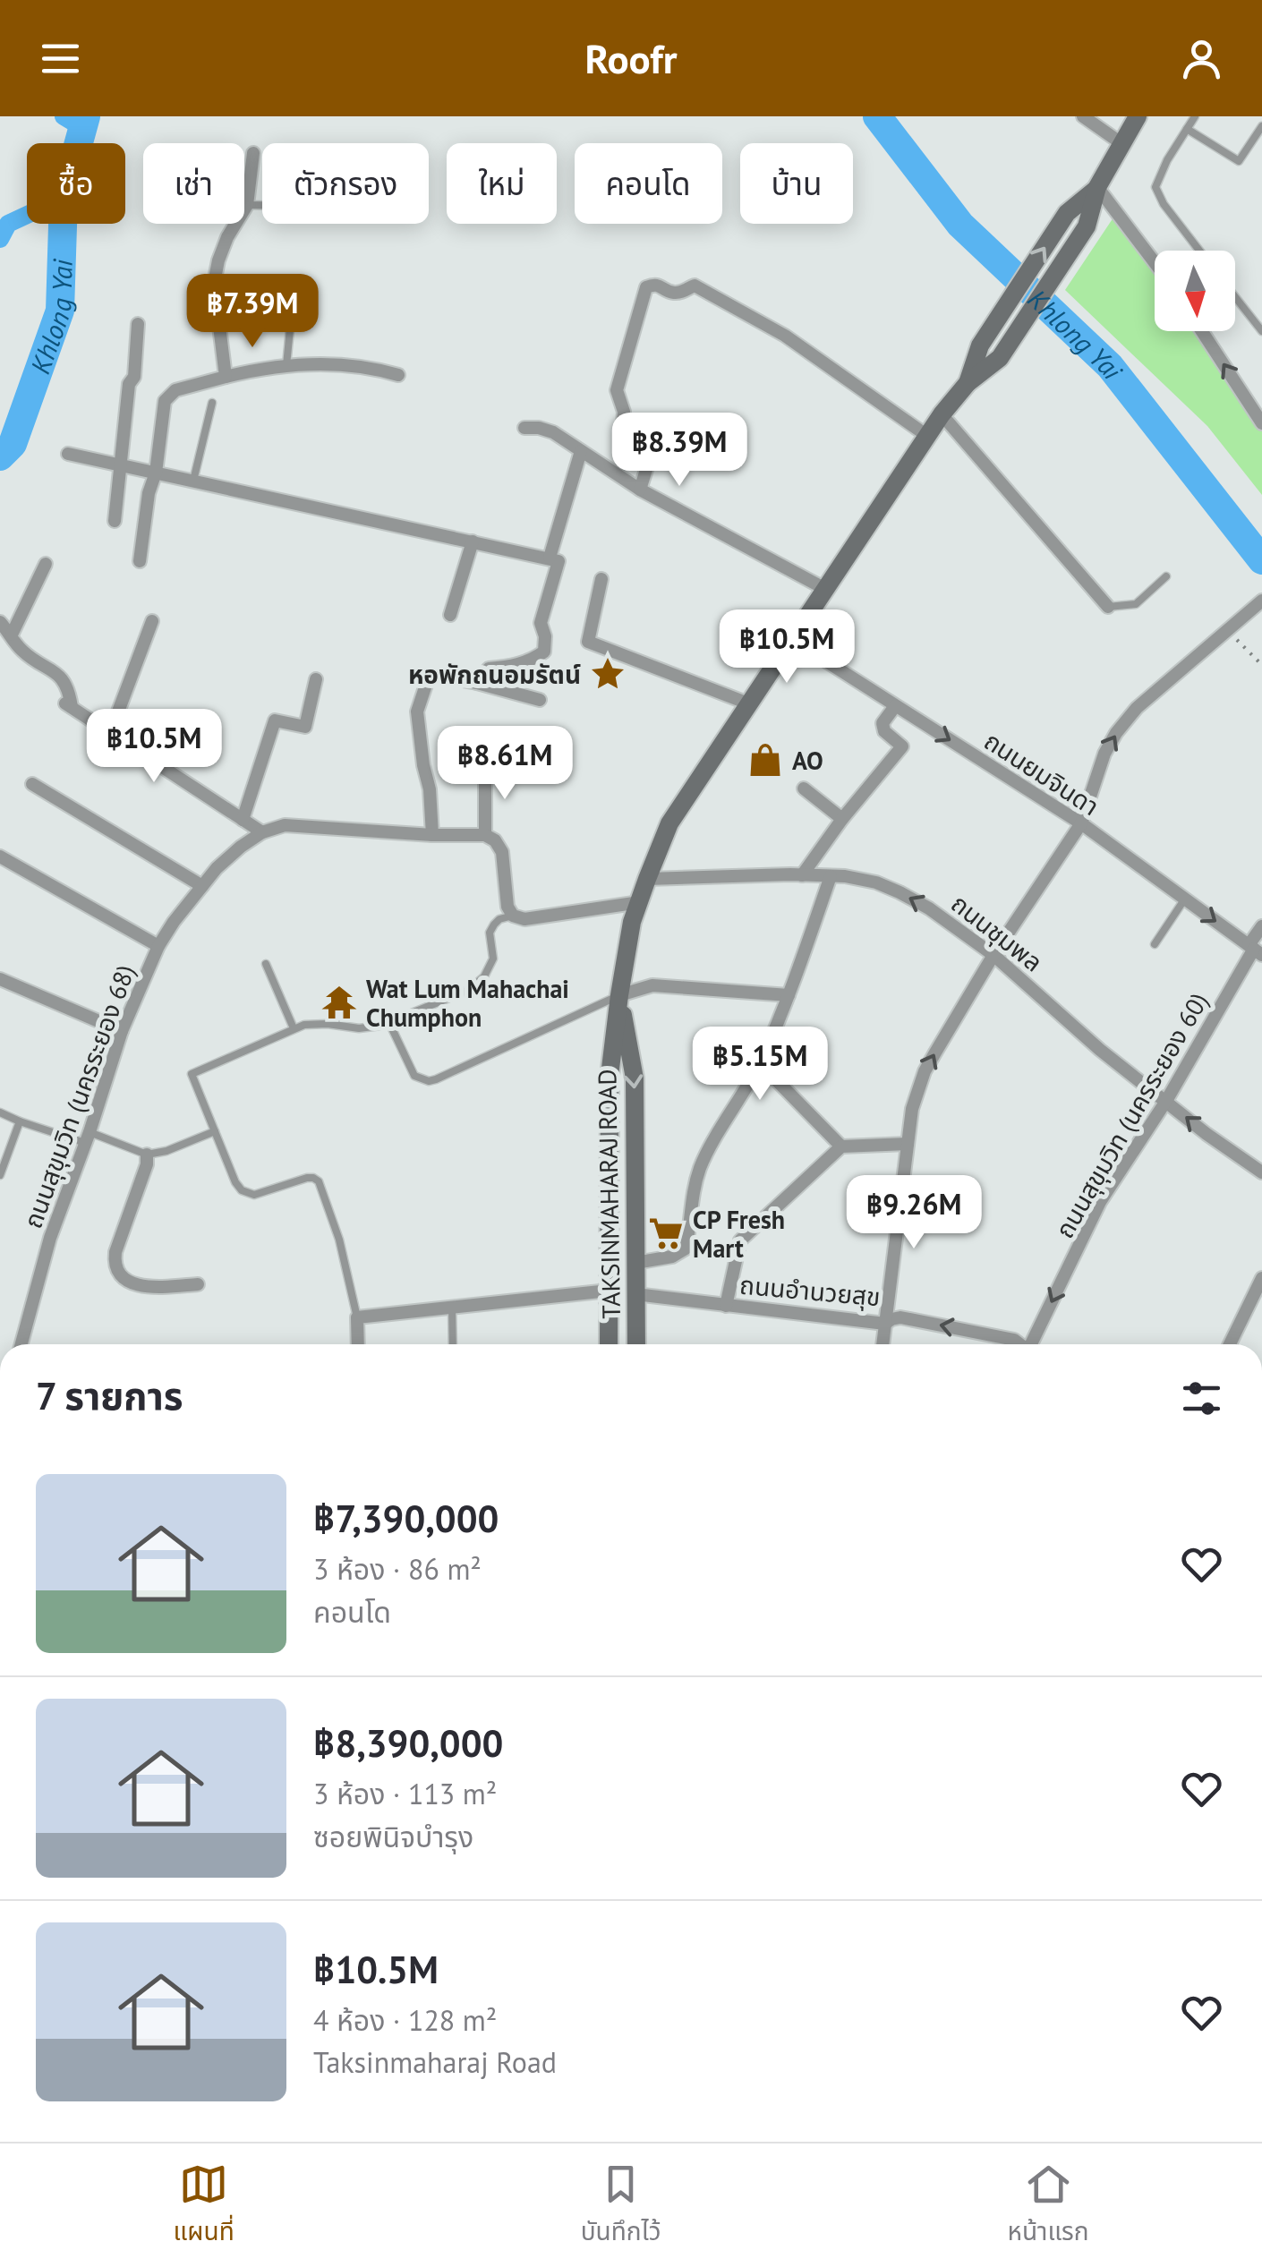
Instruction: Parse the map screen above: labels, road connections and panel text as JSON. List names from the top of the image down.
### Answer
{
  "streets": {
    "street": [
      "ถนนยมจินดา",
      "ถนนชุมพล",
      "ถนนสุขุมวิท (นครระยอง 68)",
      "ถนนสุขุมวิท (นครระยอง 60)",
      "TAKSINMAHARAJ ROAD",
      "ถนนอำนวยสุข"
    ]
  },
  "crossings": [
    ["ถนนยมจินดา", "ถนนสุขุมวิท (นครระยอง 60)"],
    ["ถนนยมจินดา", "TAKSINMAHARAJ ROAD"],
    ["ถนนชุมพล", "ถนนสุขุมวิท (นครระยอง 60)"],
    ["ถนนชุมพล", "TAKSINMAHARAJ ROAD"],
    ["TAKSINMAHARAJ ROAD", "ถนนอำนวยสุข"]
  ],
  "one_way": ["ถนนยมจินดา", "ถนนชุมพล", "ถนนสุขุมวิท (นครระยอง 60)"],
  "water": ["Khlong Yai"],
  "places": {
    "place": ["หอพักถนอมรัตน์"],
    "shop": ["AO"],
    "temple": ["Wat Lum Mahachai Chumphon"],
    "supermarket": ["CP Fresh Mart"]
  },
  "north": "bottom",
  "page": {
    "header": "Roofr",
    "chip": [
      "ซื้อ",
      "เช่า",
      "ตัวกรอง",
      "ใหม่",
      "คอนโด",
      "บ้าน"
    ],
    "price": [
      "฿7.39M",
      "฿8.39M",
      "฿10.5M",
      "฿10.5M",
      "฿8.61M",
      "฿5.15M",
      "฿9.26M"
    ],
    "heading": "7 รายการ",
    "list": [
      {
        "name": "฿7,390,000",
        "note": "3 ห้อง · 86 m² · คอนโด"
      },
      {
        "name": "฿8,390,000",
        "note": "3 ห้อง · 113 m² · ซอยพินิจบำรุง"
      },
      {
        "name": "฿10.5M",
        "note": "4 ห้อง · 128 m² · Taksinmaharaj Road"
      }
    ],
    "tabs": ["แผนที่", "บันทึกไว้", "หน้าแรก"]
  }
}
